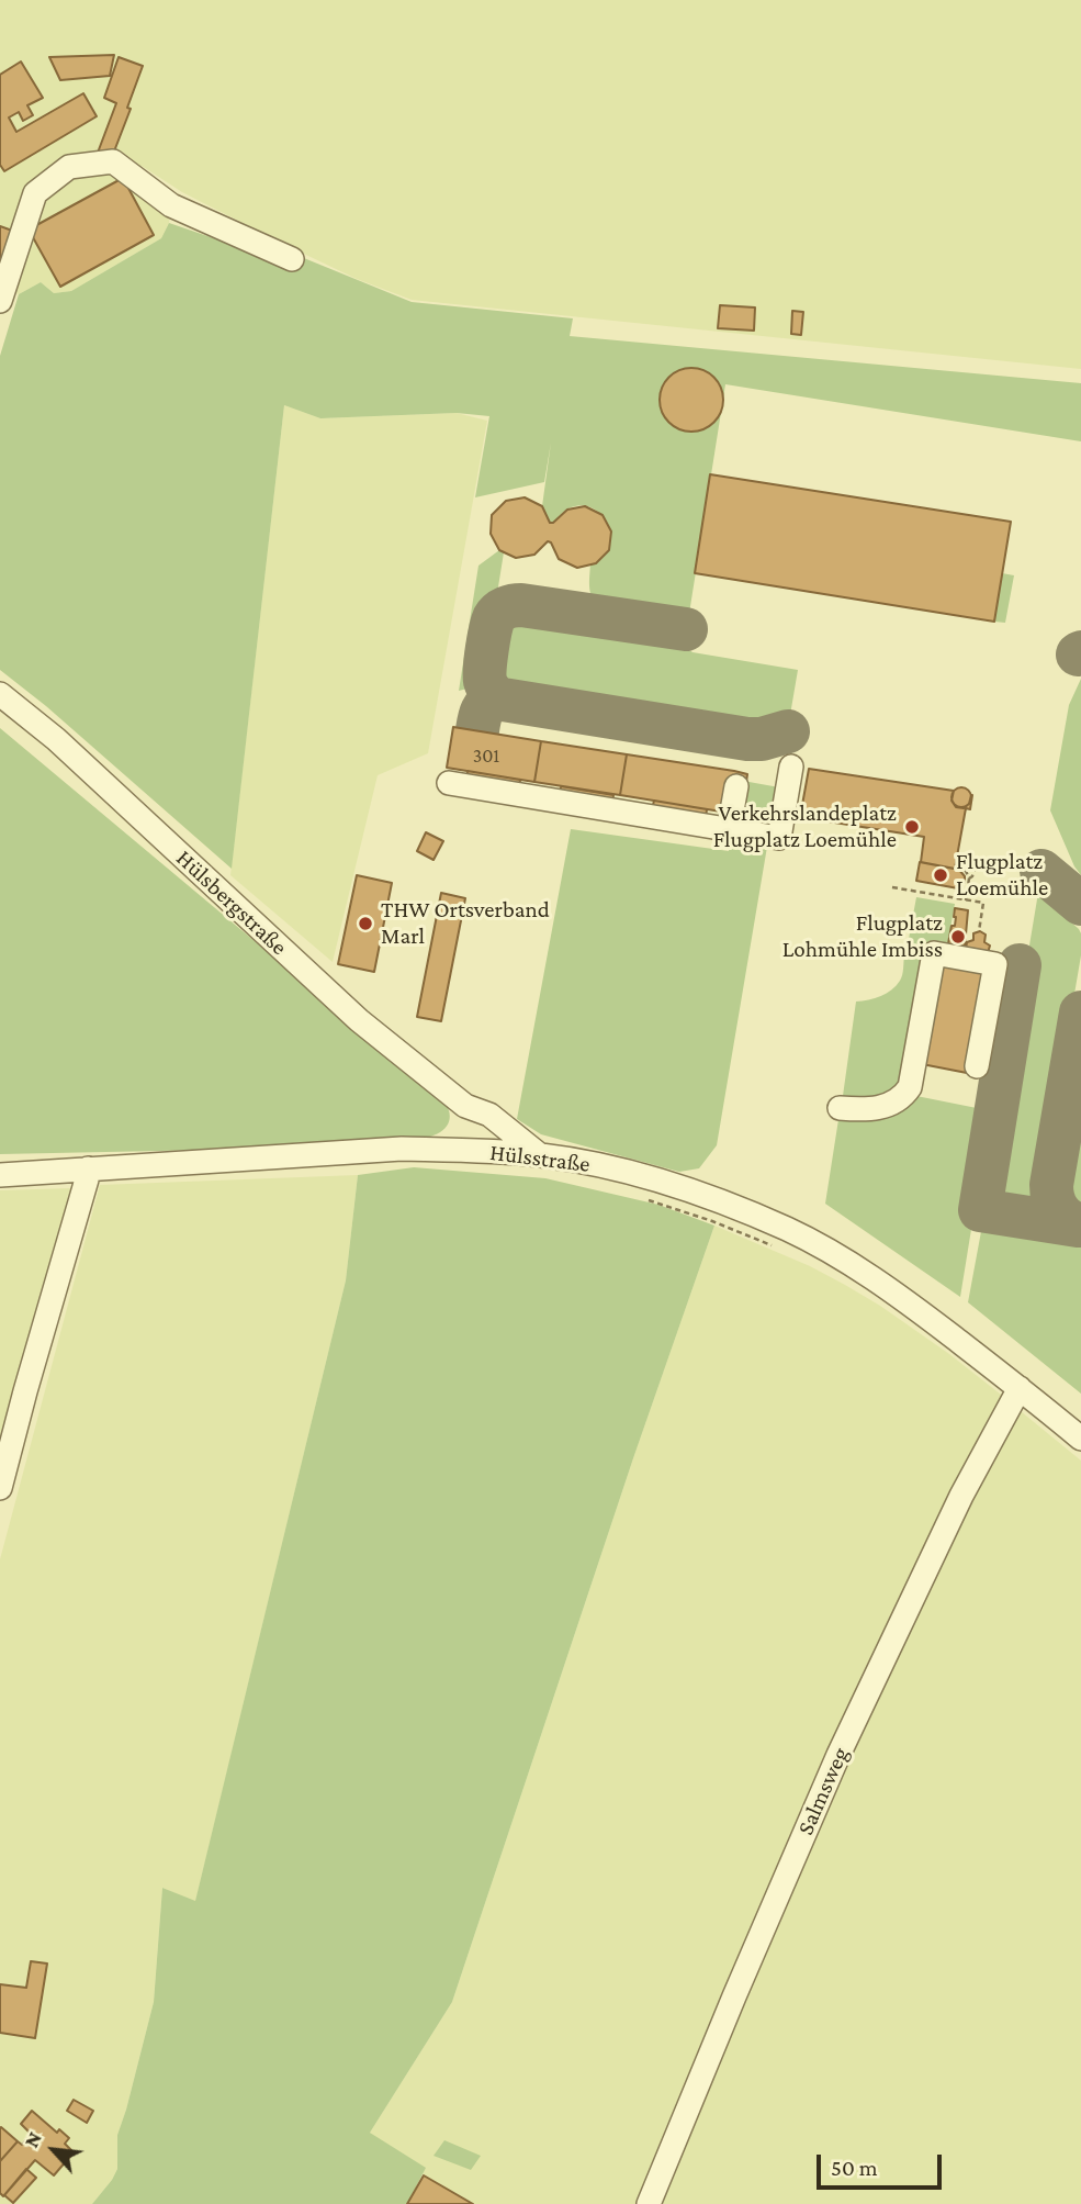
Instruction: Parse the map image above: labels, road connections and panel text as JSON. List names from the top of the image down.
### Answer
{
  "streets": {
    "street": ["Hülsbergstraße", "Hülsstraße", "Salmsweg"]
  },
  "crossings": [
    ["Hülsbergstraße", "Hülsstraße"],
    ["Hülsstraße", "Salmsweg"]
  ],
  "places": [
    "Verkehrslandeplatz Flugplatz Loemühle",
    "Flugplatz Loemühle",
    "THW Ortsverband Marl",
    "Flugplatz Lohmühle Imbiss"
  ],
  "house_numbers": ["301"],
  "scale_bar": "50 m",
  "north": "top left"
}
